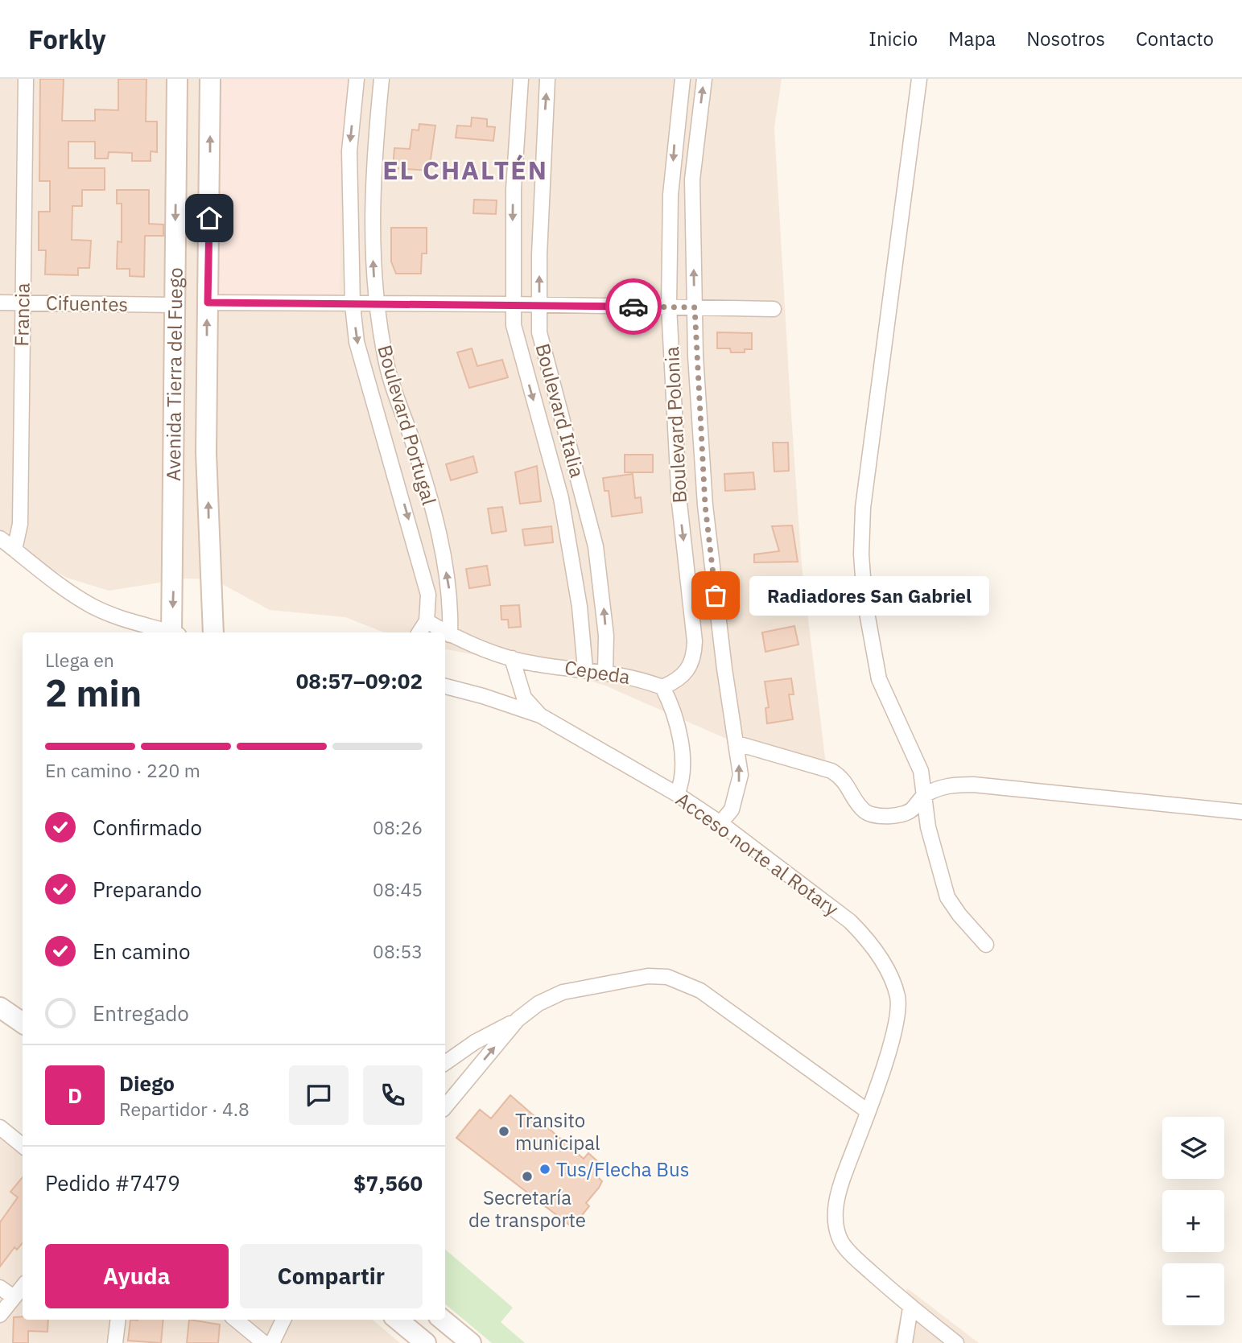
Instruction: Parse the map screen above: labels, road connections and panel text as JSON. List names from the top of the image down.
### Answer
{
  "streets": {
    "street": [
      "Cifuentes",
      "Francia",
      "Avenida Tierra del Fuego",
      "Boulevard Italia",
      "Boulevard Portugal",
      "Boulevard Polonia",
      "Cepeda",
      "Acceso norte al Rotary"
    ]
  },
  "crossings": [
    ["Cifuentes", "Francia"],
    ["Cifuentes", "Avenida Tierra del Fuego"],
    ["Boulevard Italia", "Cepeda"],
    ["Boulevard Portugal", "Cepeda"],
    ["Boulevard Polonia", "Cepeda"],
    ["Boulevard Polonia", "Acceso norte al Rotary"],
    ["Cepeda", "Acceso norte al Rotary"]
  ],
  "districts": ["EL CHALTÉN"],
  "places": [
    "Radiadores San Gabriel",
    "Transito municipal",
    "Tus/Flecha Bus",
    "Secretaría de transporte"
  ],
  "page": {
    "header": "Forkly",
    "nav": [
      "Inicio",
      "Mapa",
      "Nosotros",
      "Contacto"
    ],
    "bubble": "Radiadores San Gabriel",
    "heading": ["2 min", "Llega en", "08:57–09:02"],
    "panel": [
      "Diego",
      "Repartidor · 4.8",
      "Pedido #7479",
      "$7,560"
    ],
    "bar": "En camino · 220 m",
    "list": [
      ["Confirmado", "08:26"],
      ["Preparando", "08:45"],
      ["En camino", "08:53"],
      "Entregado"
    ],
    "round": "D",
    "map_buttons": ["+", "−"],
    "buttons": ["Ayuda", "Compartir"]
  }
}
